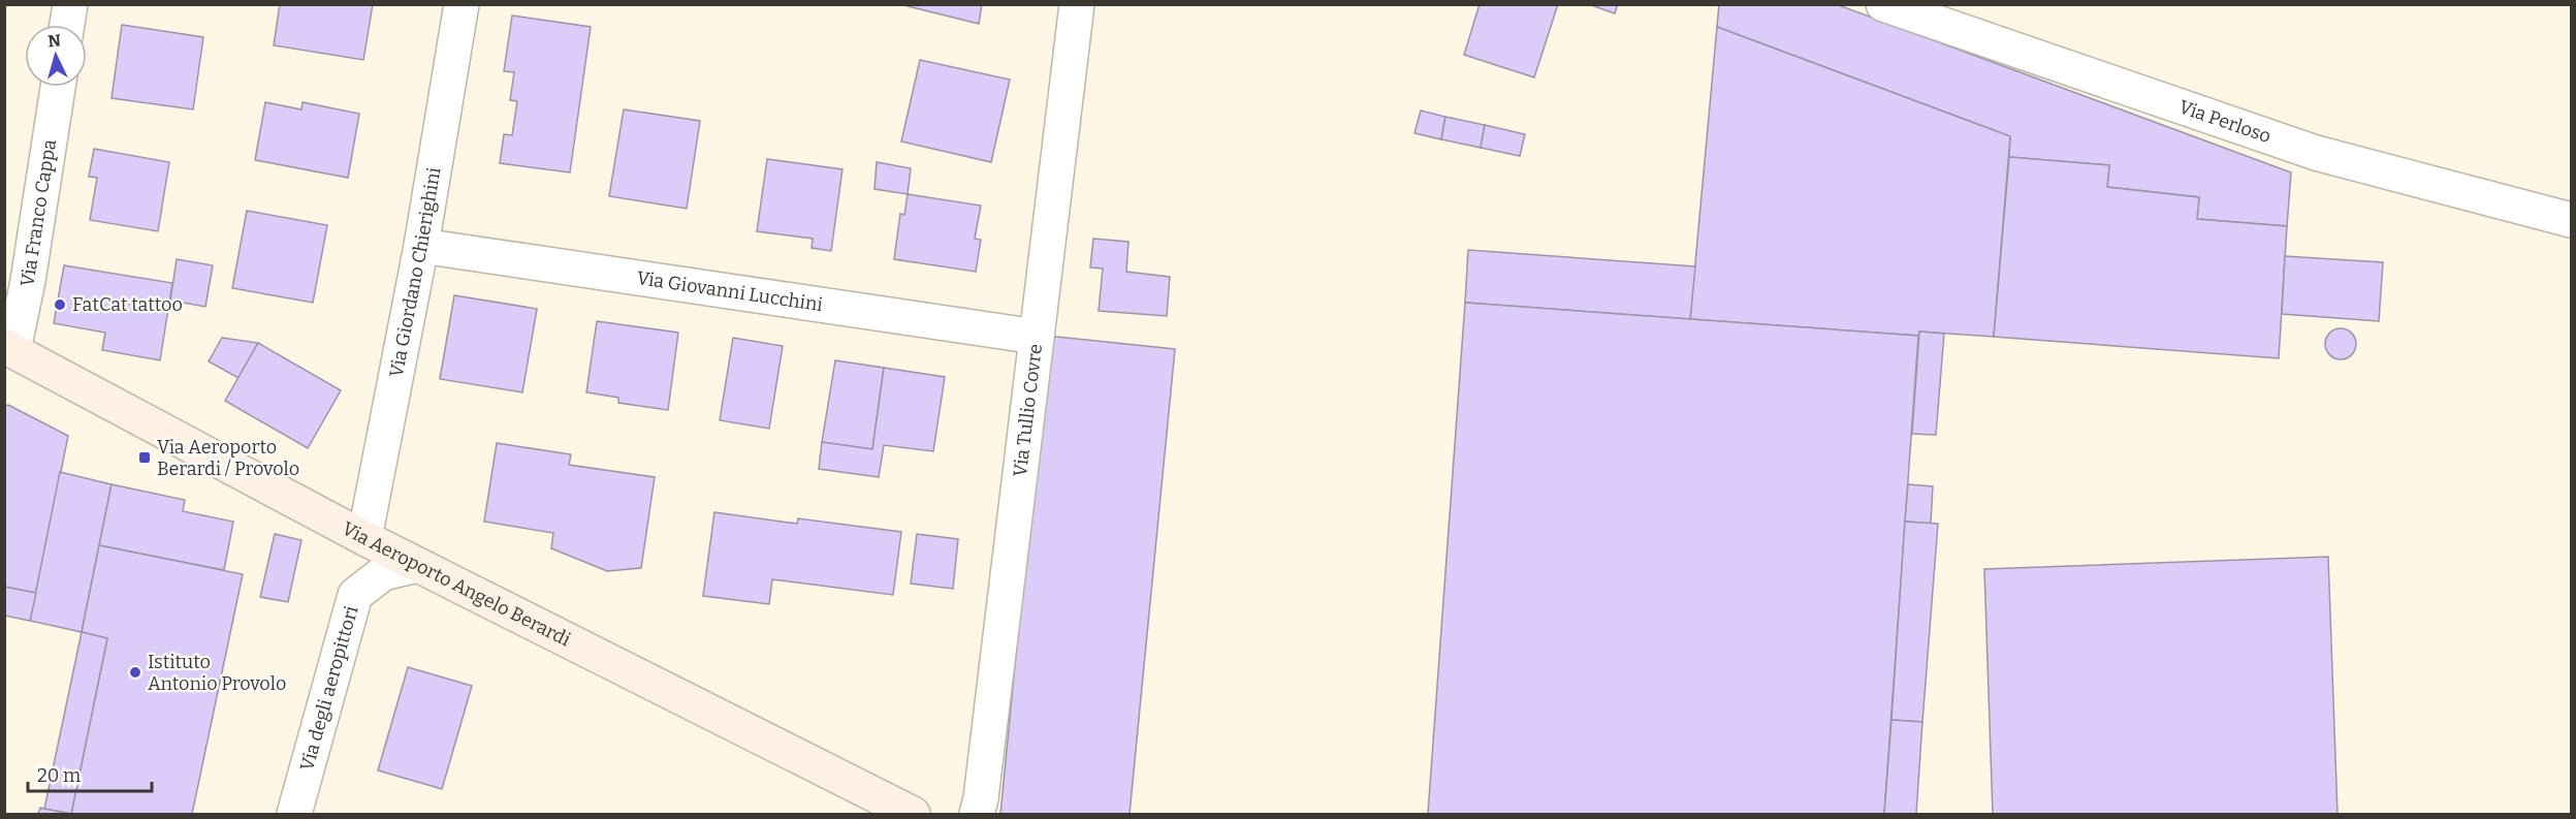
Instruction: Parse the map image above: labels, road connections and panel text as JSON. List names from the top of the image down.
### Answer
{
  "streets": {
    "street": [
      "Via Perloso",
      "Via Franco Cappa",
      "Via Giordano Chierighini",
      "Via Giovanni Lucchini",
      "Via Tullio Covre",
      "Via Aeroporto Angelo Berardi",
      "Via degli aeropittori"
    ]
  },
  "crossings": [
    ["Via Franco Cappa", "Via Aeroporto Angelo Berardi"],
    ["Via Giordano Chierighini", "Via Giovanni Lucchini"],
    ["Via Giordano Chierighini", "Via Aeroporto Angelo Berardi"],
    ["Via Giovanni Lucchini", "Via Tullio Covre"],
    ["Via Aeroporto Angelo Berardi", "Via degli aeropittori"]
  ],
  "places": {
    "other": ["FatCat tattoo", "Istituto Antonio Provolo"],
    "transit": ["Via Aeroporto Berardi / Provolo"]
  },
  "scale_bar": "20 m",
  "north": "top"
}
